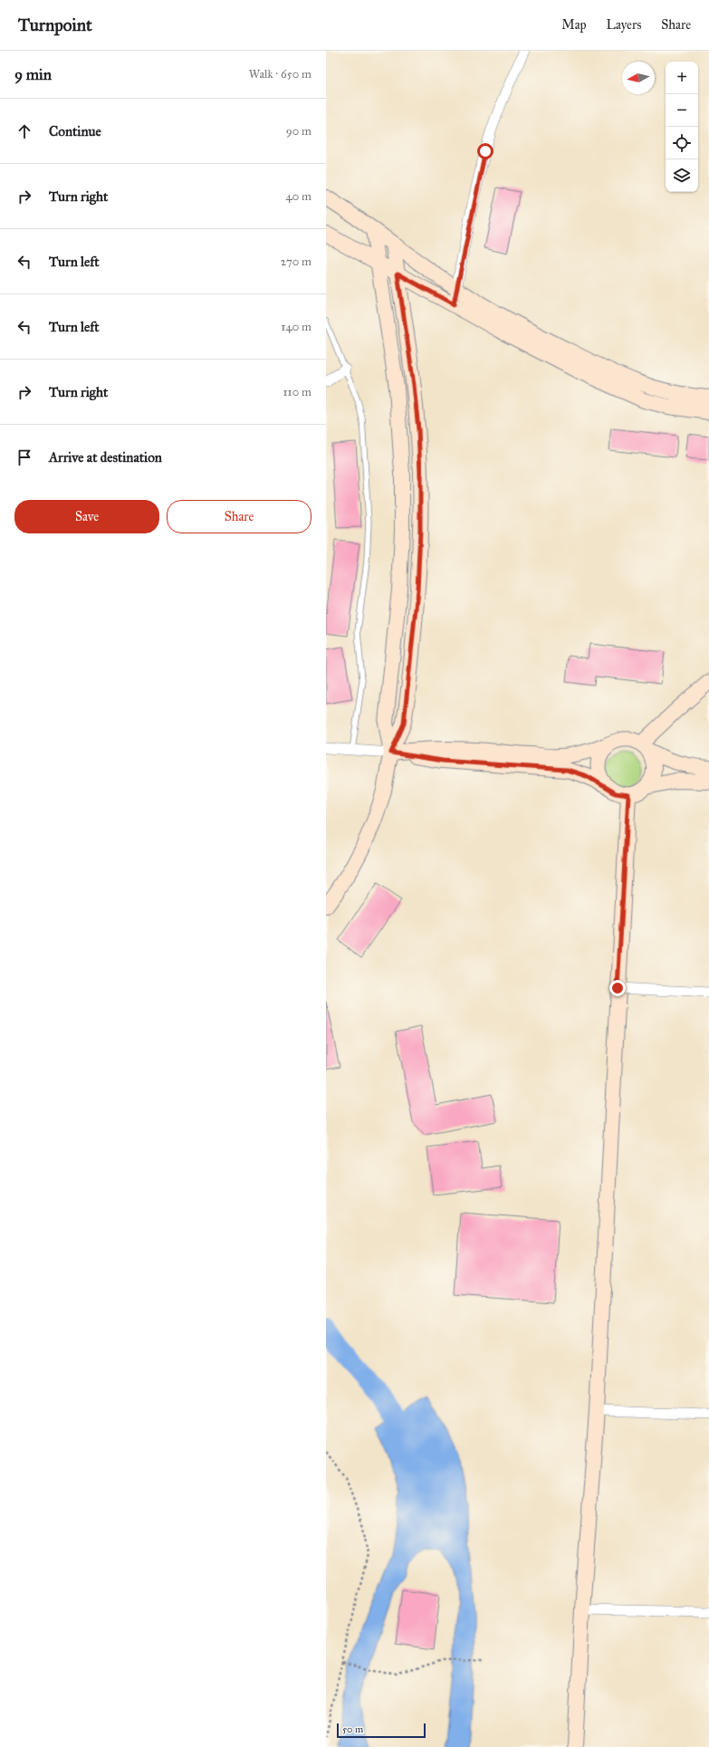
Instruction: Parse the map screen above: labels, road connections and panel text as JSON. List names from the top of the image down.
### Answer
{
  "scale_bar": "50 m",
  "north": "left",
  "page": {
    "header": "Turnpoint",
    "nav": ["Map", "Layers", "Share"],
    "heading": ["9 min", "Walk · 650 m"],
    "map_buttons": ["+", "−"],
    "list": [
      ["Continue", "90 m"],
      ["Turn right", "40 m"],
      ["Turn left", "270 m"],
      ["Turn left", "140 m"],
      ["Turn right", "110 m"],
      "Arrive at destination"
    ],
    "buttons": ["Save", "Share"],
    "scale": "50 m"
  }
}
